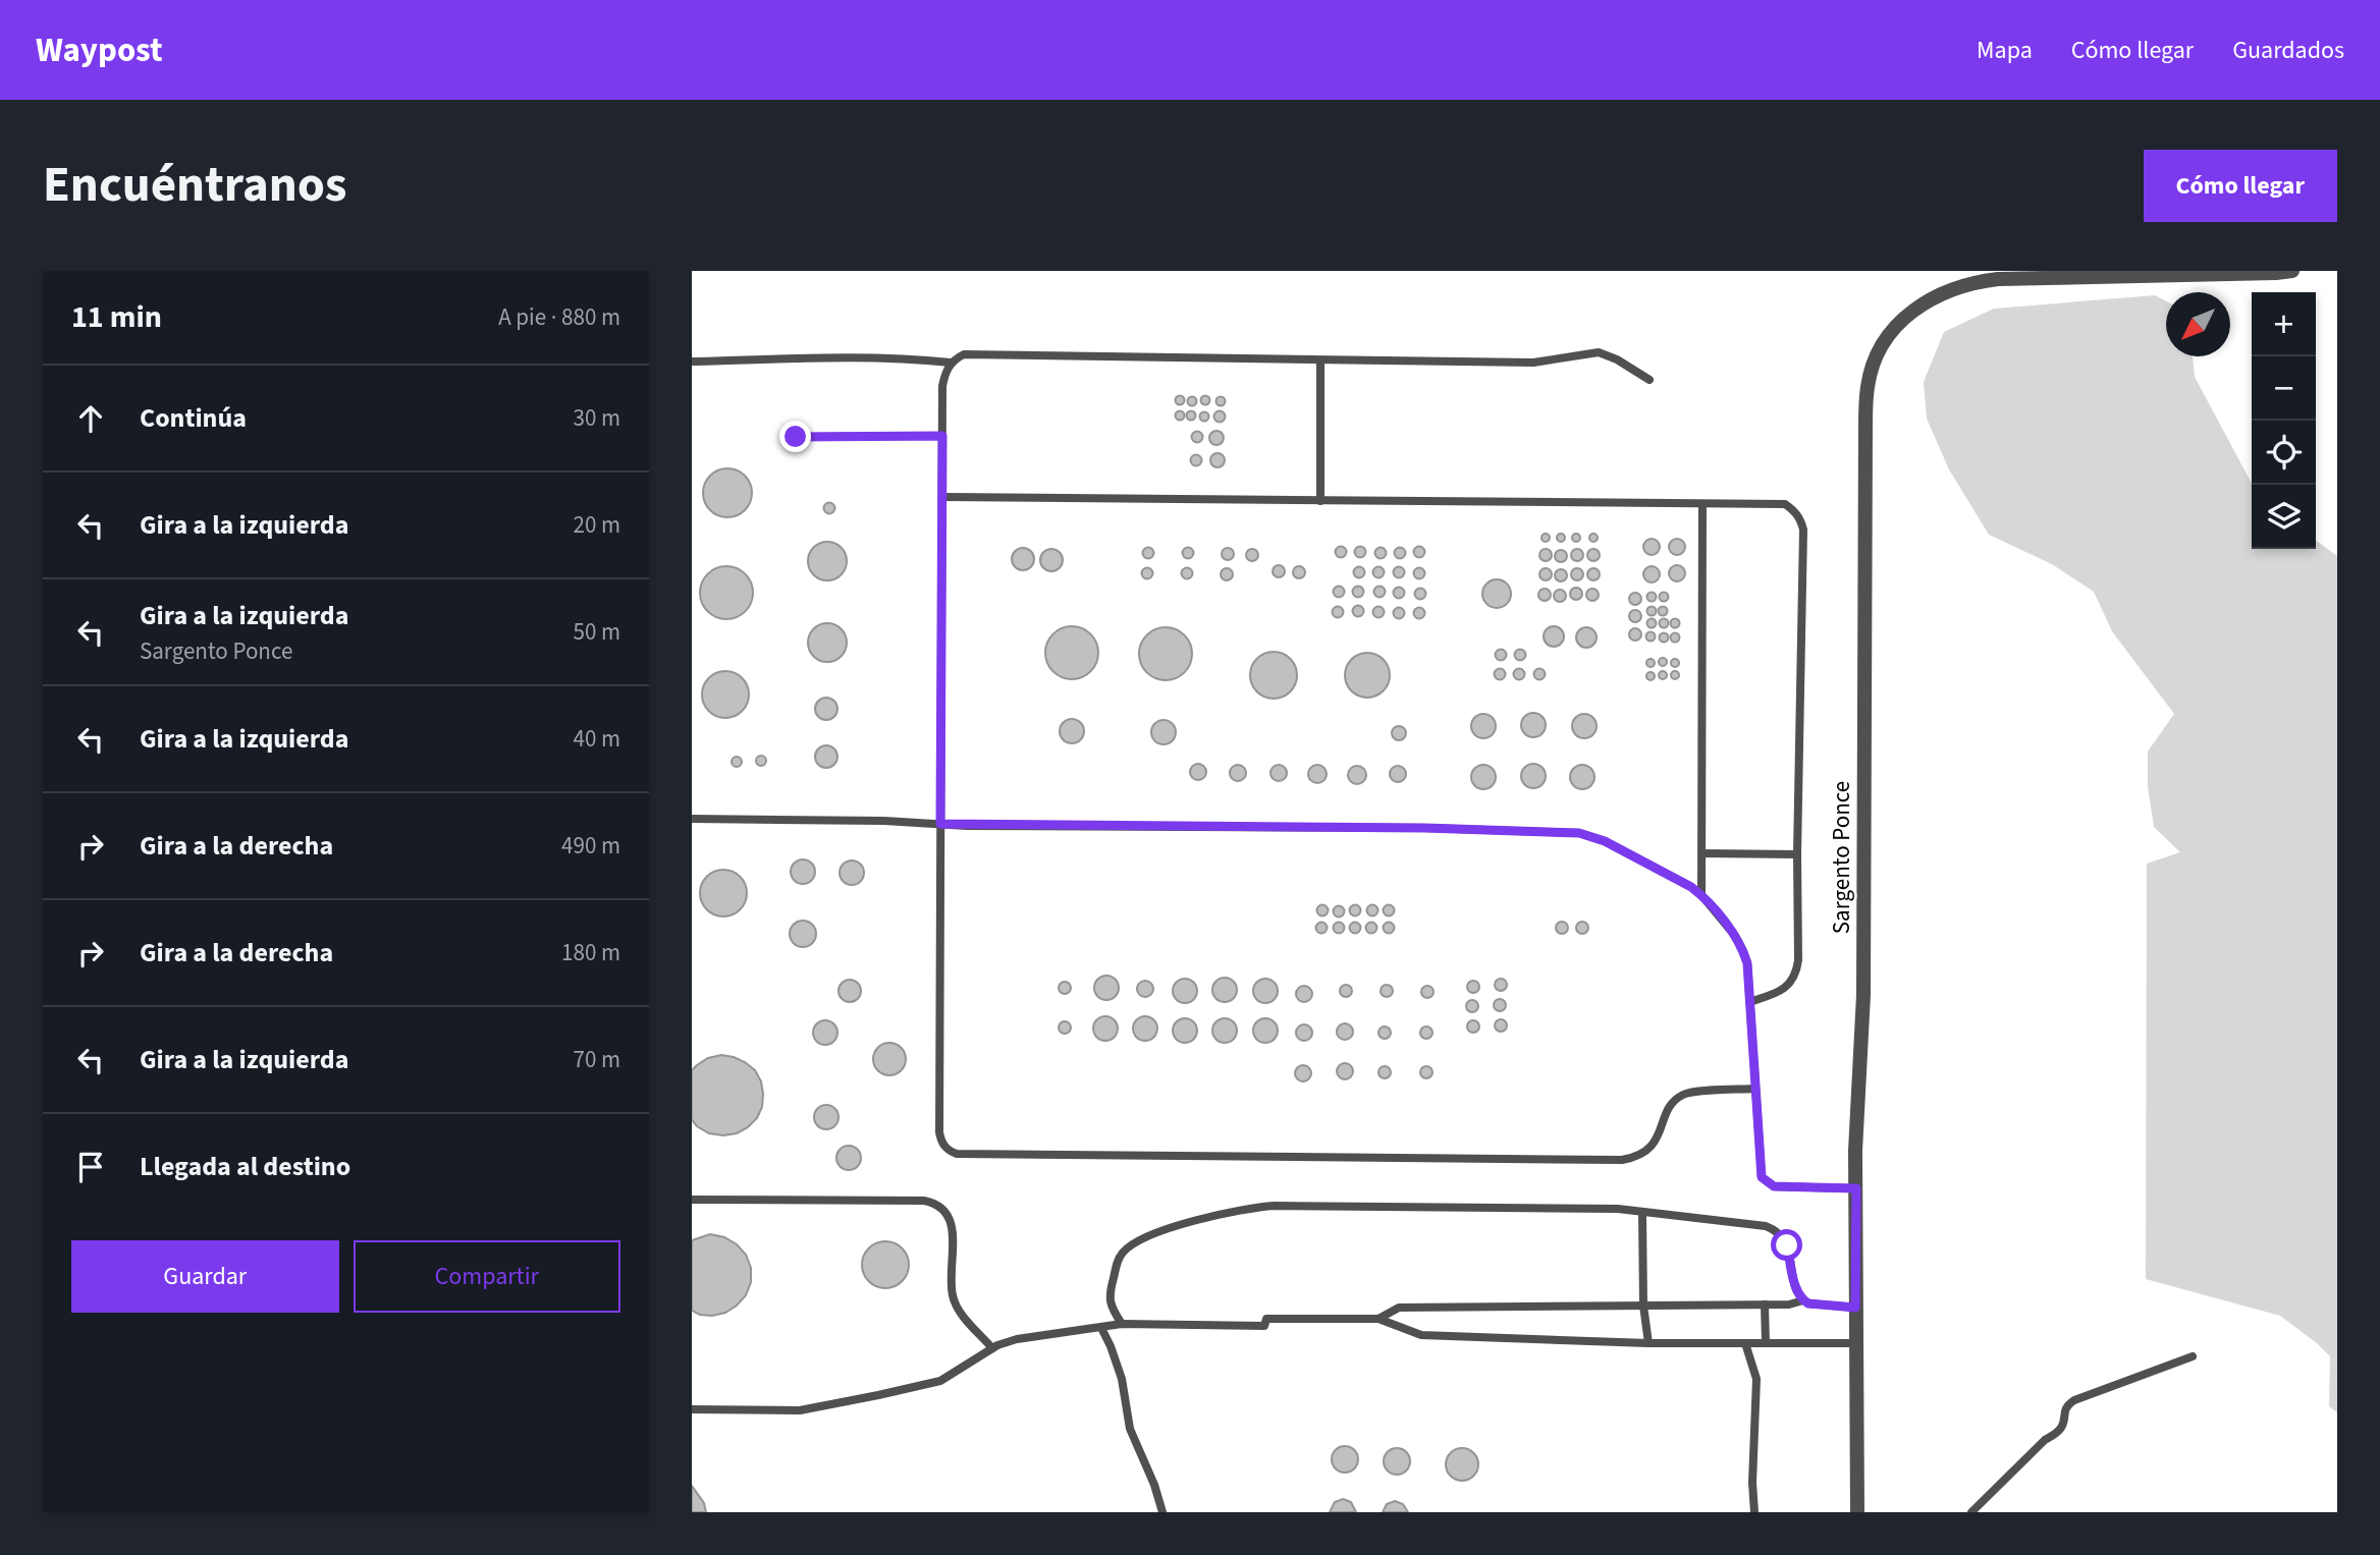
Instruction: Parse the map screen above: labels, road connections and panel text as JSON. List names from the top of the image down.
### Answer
{
  "streets": {
    "street": ["Sargento Ponce"]
  },
  "north": "bottom left",
  "page": {
    "header": "Waypost",
    "nav": ["Mapa", "Cómo llegar", "Guardados"],
    "title": "Encuéntranos",
    "buttons": [
      "Cómo llegar",
      ["Guardar", "Compartir"]
    ],
    "heading": ["11 min", "A pie · 880 m"],
    "map_buttons": ["+", "−"],
    "list": [
      ["Continúa", "30 m"],
      ["Gira a la izquierda", "20 m"],
      ["Gira a la izquierda", "Sargento Ponce", "50 m"],
      ["Gira a la izquierda", "40 m"],
      ["Gira a la derecha", "490 m"],
      ["Gira a la derecha", "180 m"],
      ["Gira a la izquierda", "70 m"],
      "Llegada al destino"
    ]
  }
}
